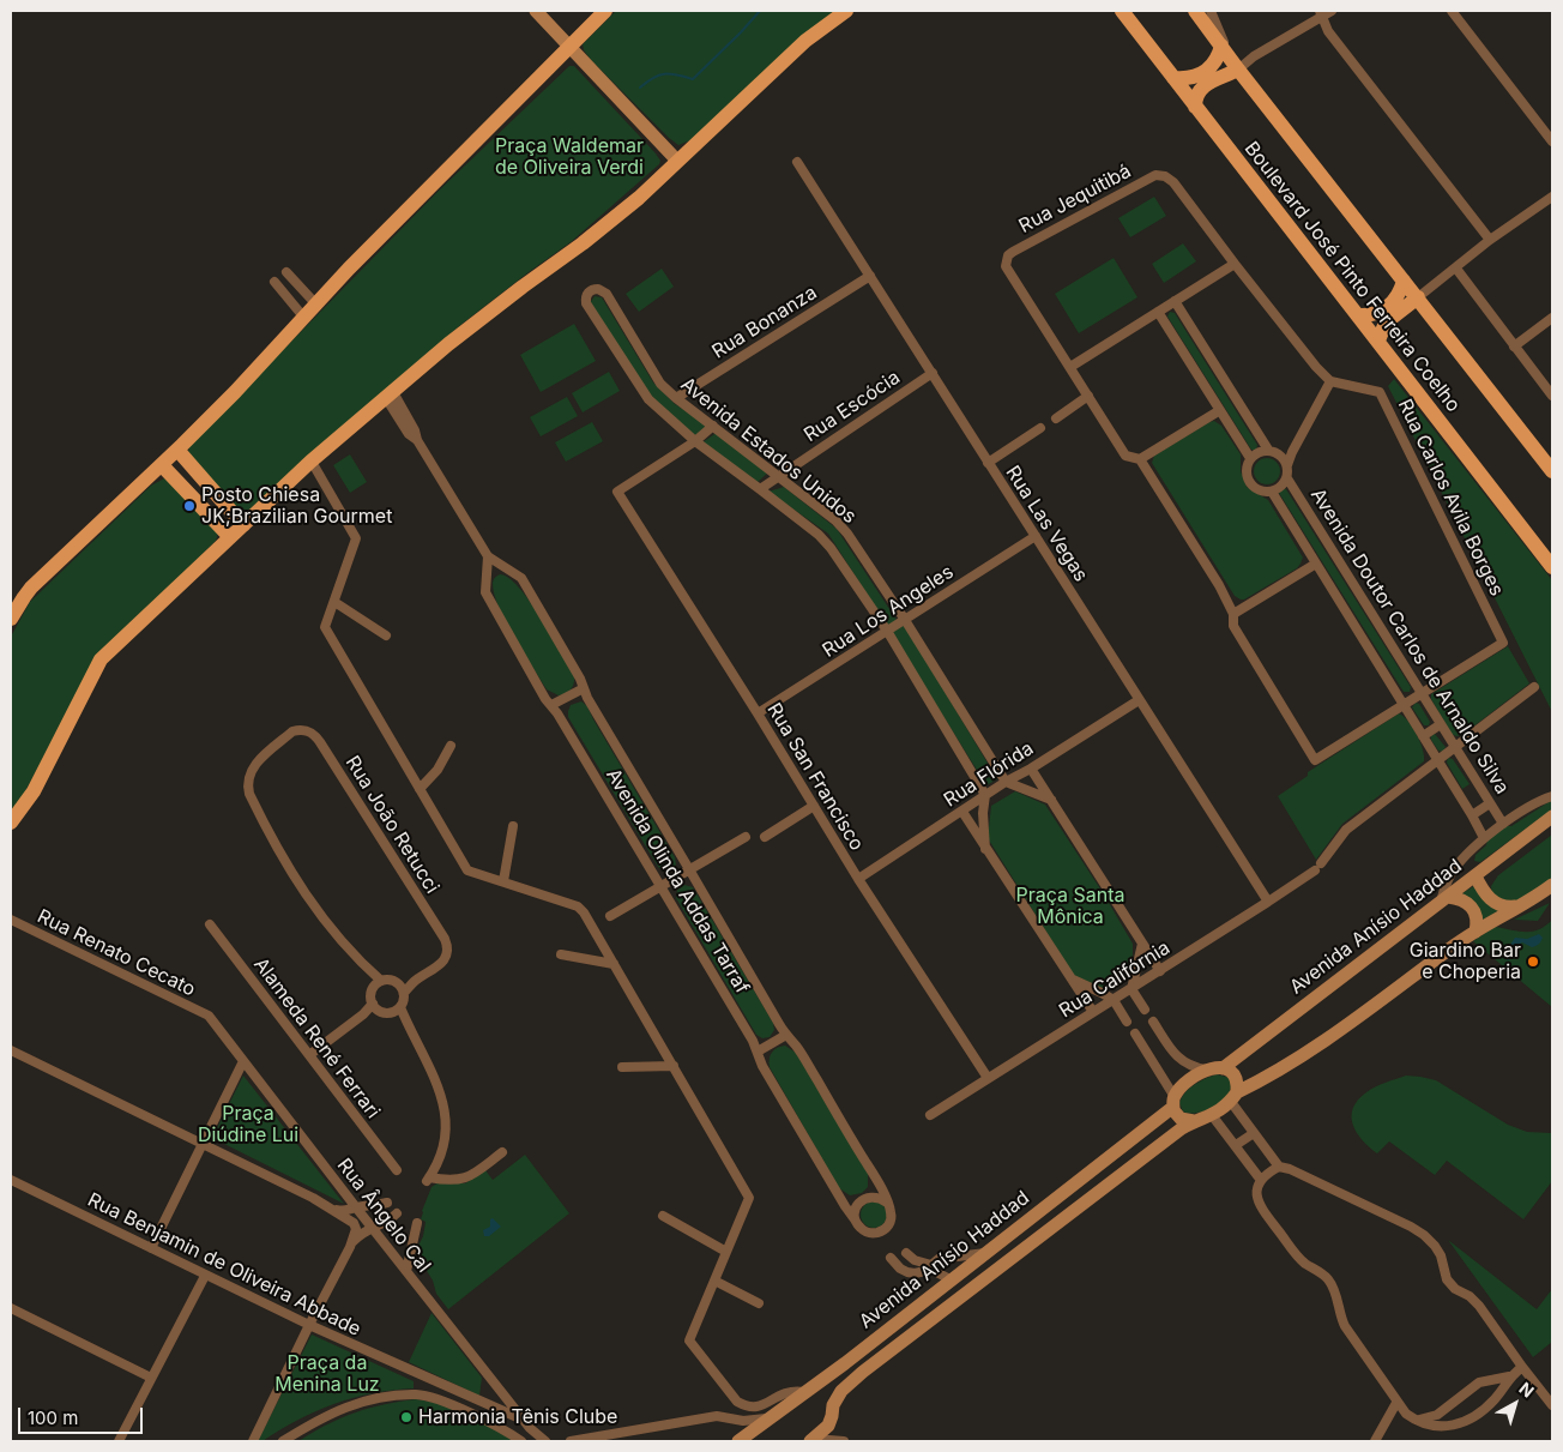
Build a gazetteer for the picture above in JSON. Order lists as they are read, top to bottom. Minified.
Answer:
{"streets":{"main road":["Boulevard José Pinto Ferreira Coelho","Avenida Anísio Haddad"],"street":["Rua Jequitibá","Rua Bonanza","Rua Escócia","Avenida Estados Unidos","Rua Carlos Avila Borges","Rua Las Vegas","Rua Los Angeles","Avenida Doutor Carlos de Arnaldo Silva","Rua Flórida","Rua San Francisco","Rua João Retucci","Avenida Olinda Addas Tarraf","Rua Renato Cecato","Rua Califórnia","Alameda René Ferrari","Rua Ângelo Cal","Rua Benjamin de Oliveira Abbade"]},"crossings":[["Rua Bonanza","Avenida Estados Unidos"],["Rua Bonanza","Rua Las Vegas"],["Rua Escócia","Avenida Estados Unidos"],["Rua Escócia","Rua Las Vegas"],["Avenida Estados Unidos","Rua Los Angeles"],["Avenida Estados Unidos","Rua Flórida"],["Avenida Estados Unidos","Rua San Francisco"],["Rua Carlos Avila Borges","Avenida Doutor Carlos de Arnaldo Silva"],["Rua Las Vegas","Rua Los Angeles"],["Rua Las Vegas","Rua Flórida"],["Rua Las Vegas","Rua Califórnia"],["Rua Los Angeles","Rua San Francisco"],["Avenida Doutor Carlos de Arnaldo Silva","Rua Califórnia"],["Rua Flórida","Rua San Francisco"],["Rua San Francisco","Rua Califórnia"],["Rua Renato Cecato","Rua Ângelo Cal"],["Rua Ângelo Cal","Rua Benjamin de Oliveira Abbade"]],"parks":["Praça Waldemar de Oliveira Verdi","Praça Santa Mônica","Praça Diúdine Lui","Praça da Menina Luz"],"places":["Posto Chiesa JK;Brazilian Gourmet","Giardino Bar e Choperia","Harmonia Tênis Clube"],"scale_bar":"100 m","north":"top right"}
